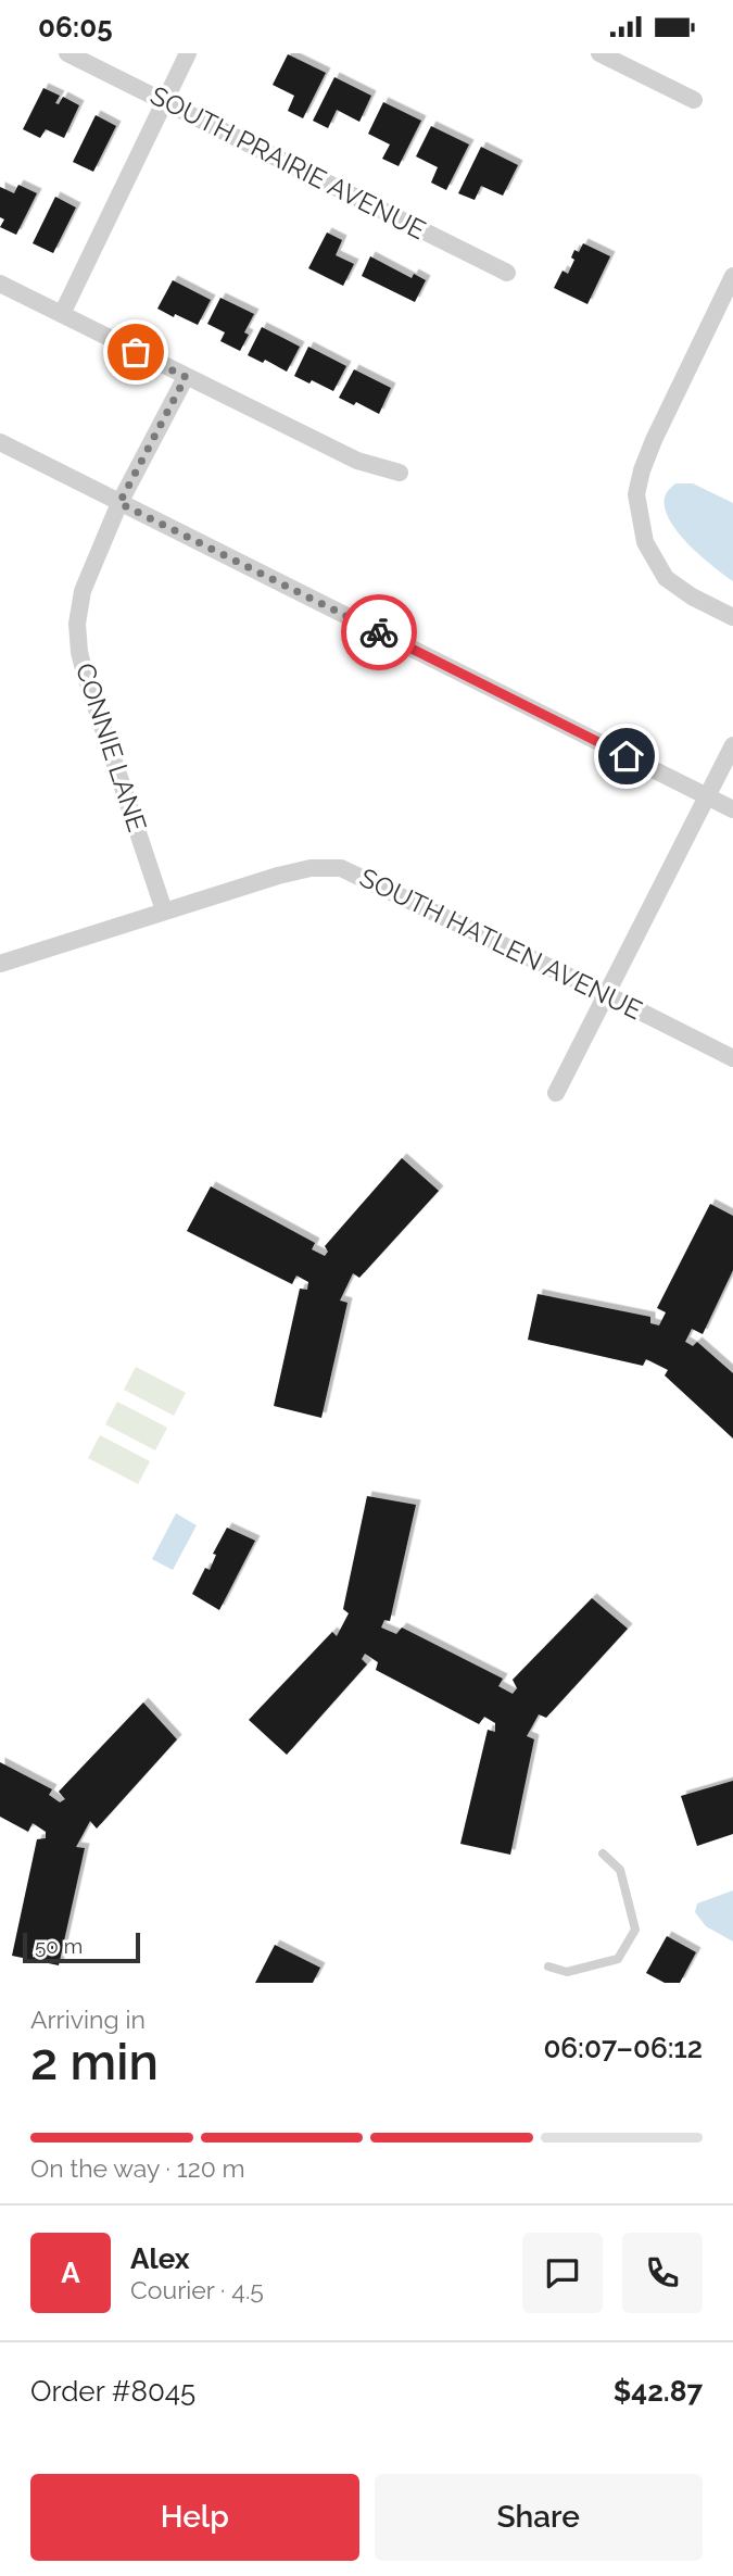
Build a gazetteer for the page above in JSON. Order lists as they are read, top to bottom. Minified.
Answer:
{"streets":{"street":["SOUTH PRAIRIE AVENUE","CONNIE LANE","SOUTH HATLEN AVENUE"]},"crossings":[["CONNIE LANE","SOUTH HATLEN AVENUE"]],"scale_bar":"50 m","page":{"status":"06:05","scale":"50 m","heading":["2 min","Arriving in","06:07–06:12"],"panel":["Alex","Courier · 4.5","Order #8045","$42.87"],"bar":"On the way · 120 m","round":"A","buttons":["Help","Share"]}}
